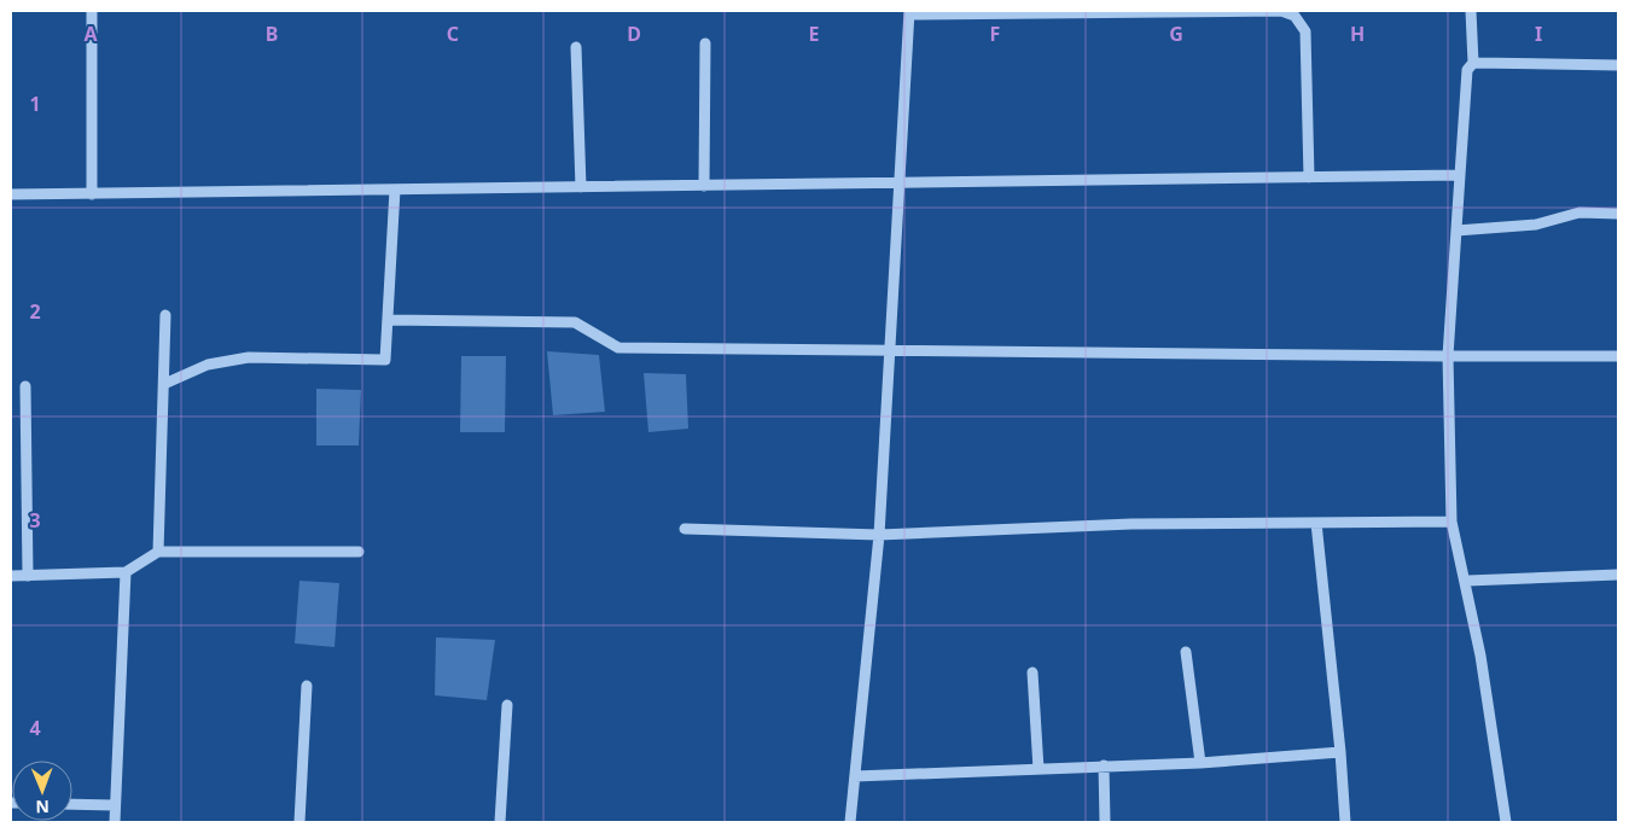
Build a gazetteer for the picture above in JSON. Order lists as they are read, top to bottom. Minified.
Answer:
{"north":"bottom","grid":{"columns":["A","B","C","D","E","F","G","H","I"],"rows":["1","2","3","4"]}}
